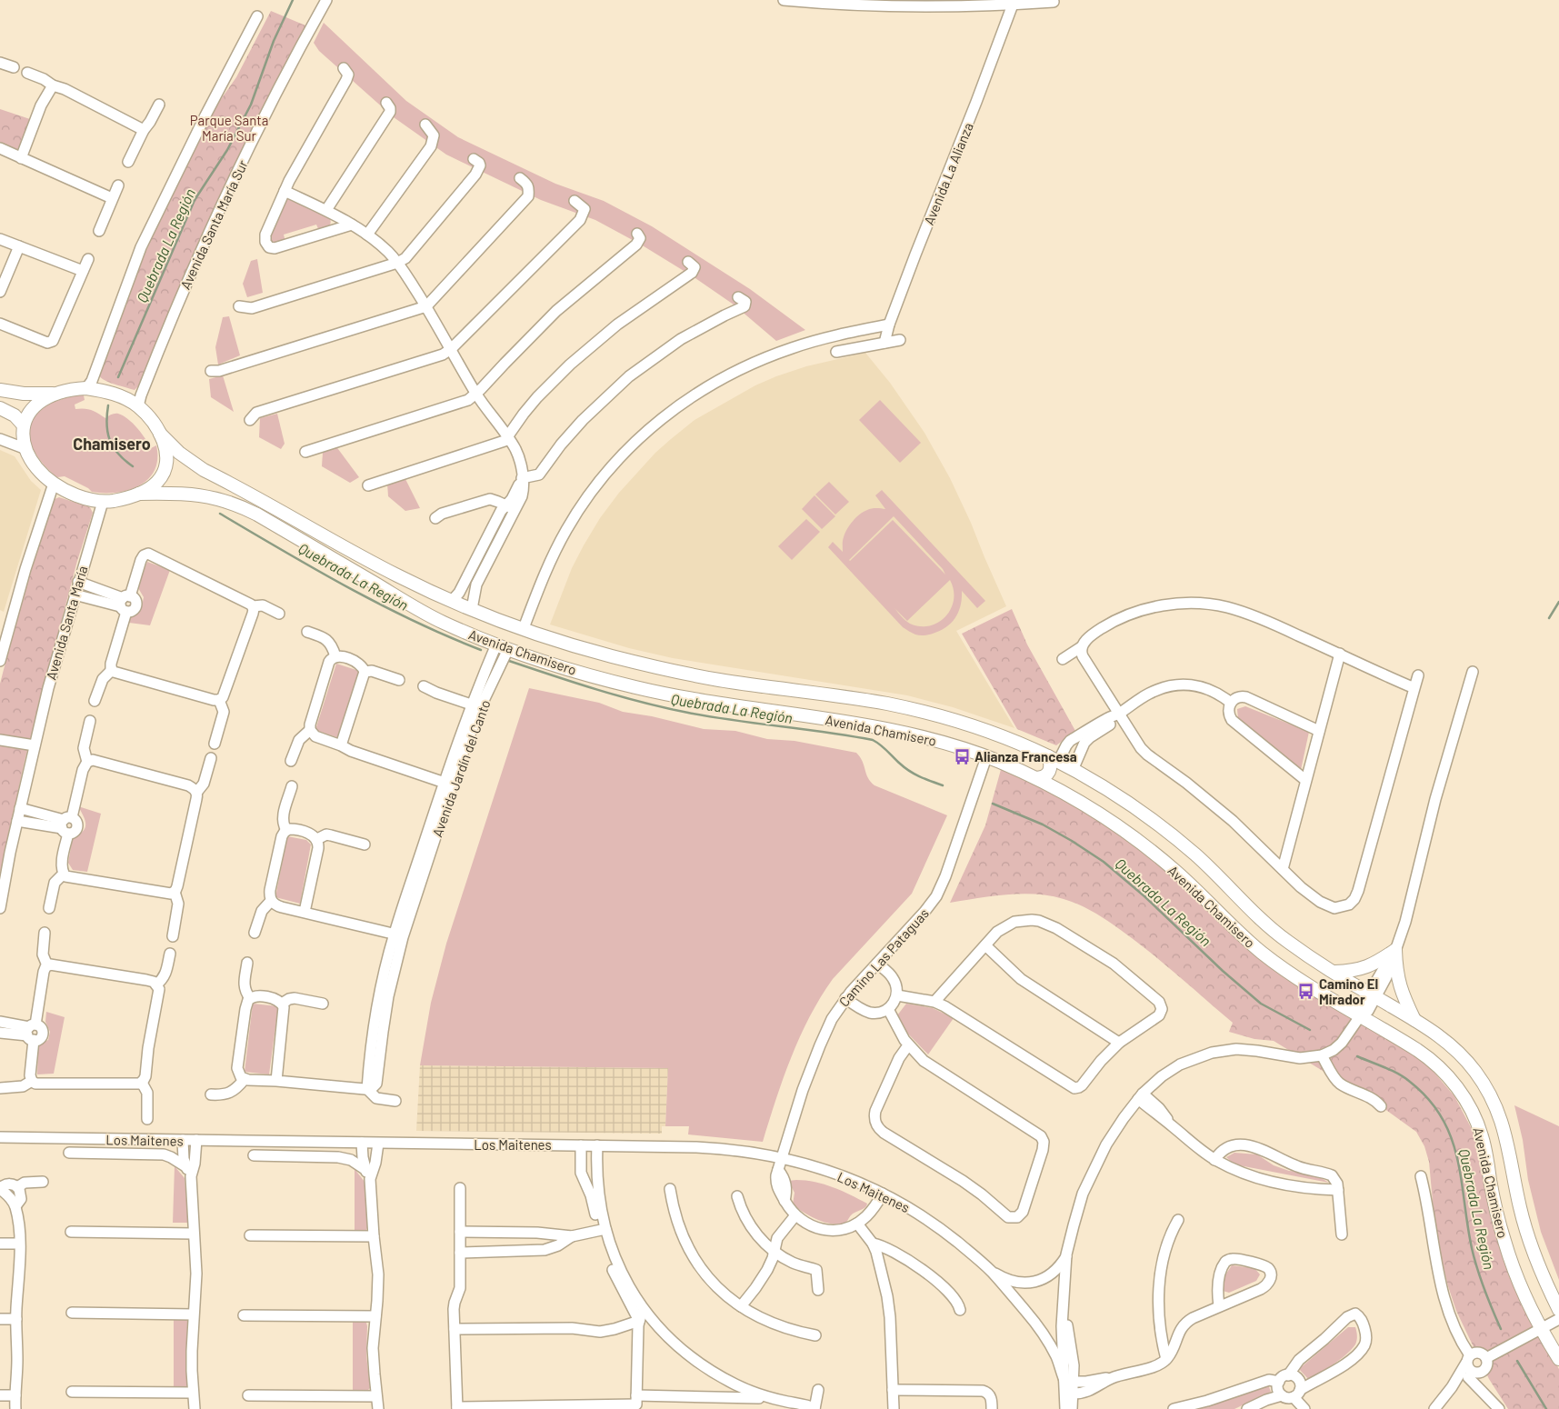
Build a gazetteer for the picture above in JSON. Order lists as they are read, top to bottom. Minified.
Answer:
{"streets":{"street":["Avenida La Alianza","Avenida Santa María Sur","Avenida Santa María","Avenida Chamisero","Avenida Jardín del Canto","Camino Las Pataguas","Los Maitenes"]},"crossings":[["Avenida Santa María Sur","Avenida Santa María"],["Avenida Santa María Sur","Avenida Chamisero"],["Avenida Santa María","Avenida Chamisero"],["Avenida Chamisero","Avenida Jardín del Canto"],["Avenida Chamisero","Camino Las Pataguas"],["Camino Las Pataguas","Los Maitenes"]],"districts":["Chamisero"],"water":["Quebrada La Región"],"parks":["Parque Santa María Sur"],"places":{"bus stop":["Alianza Francesa","Camino El Mirador"]}}
